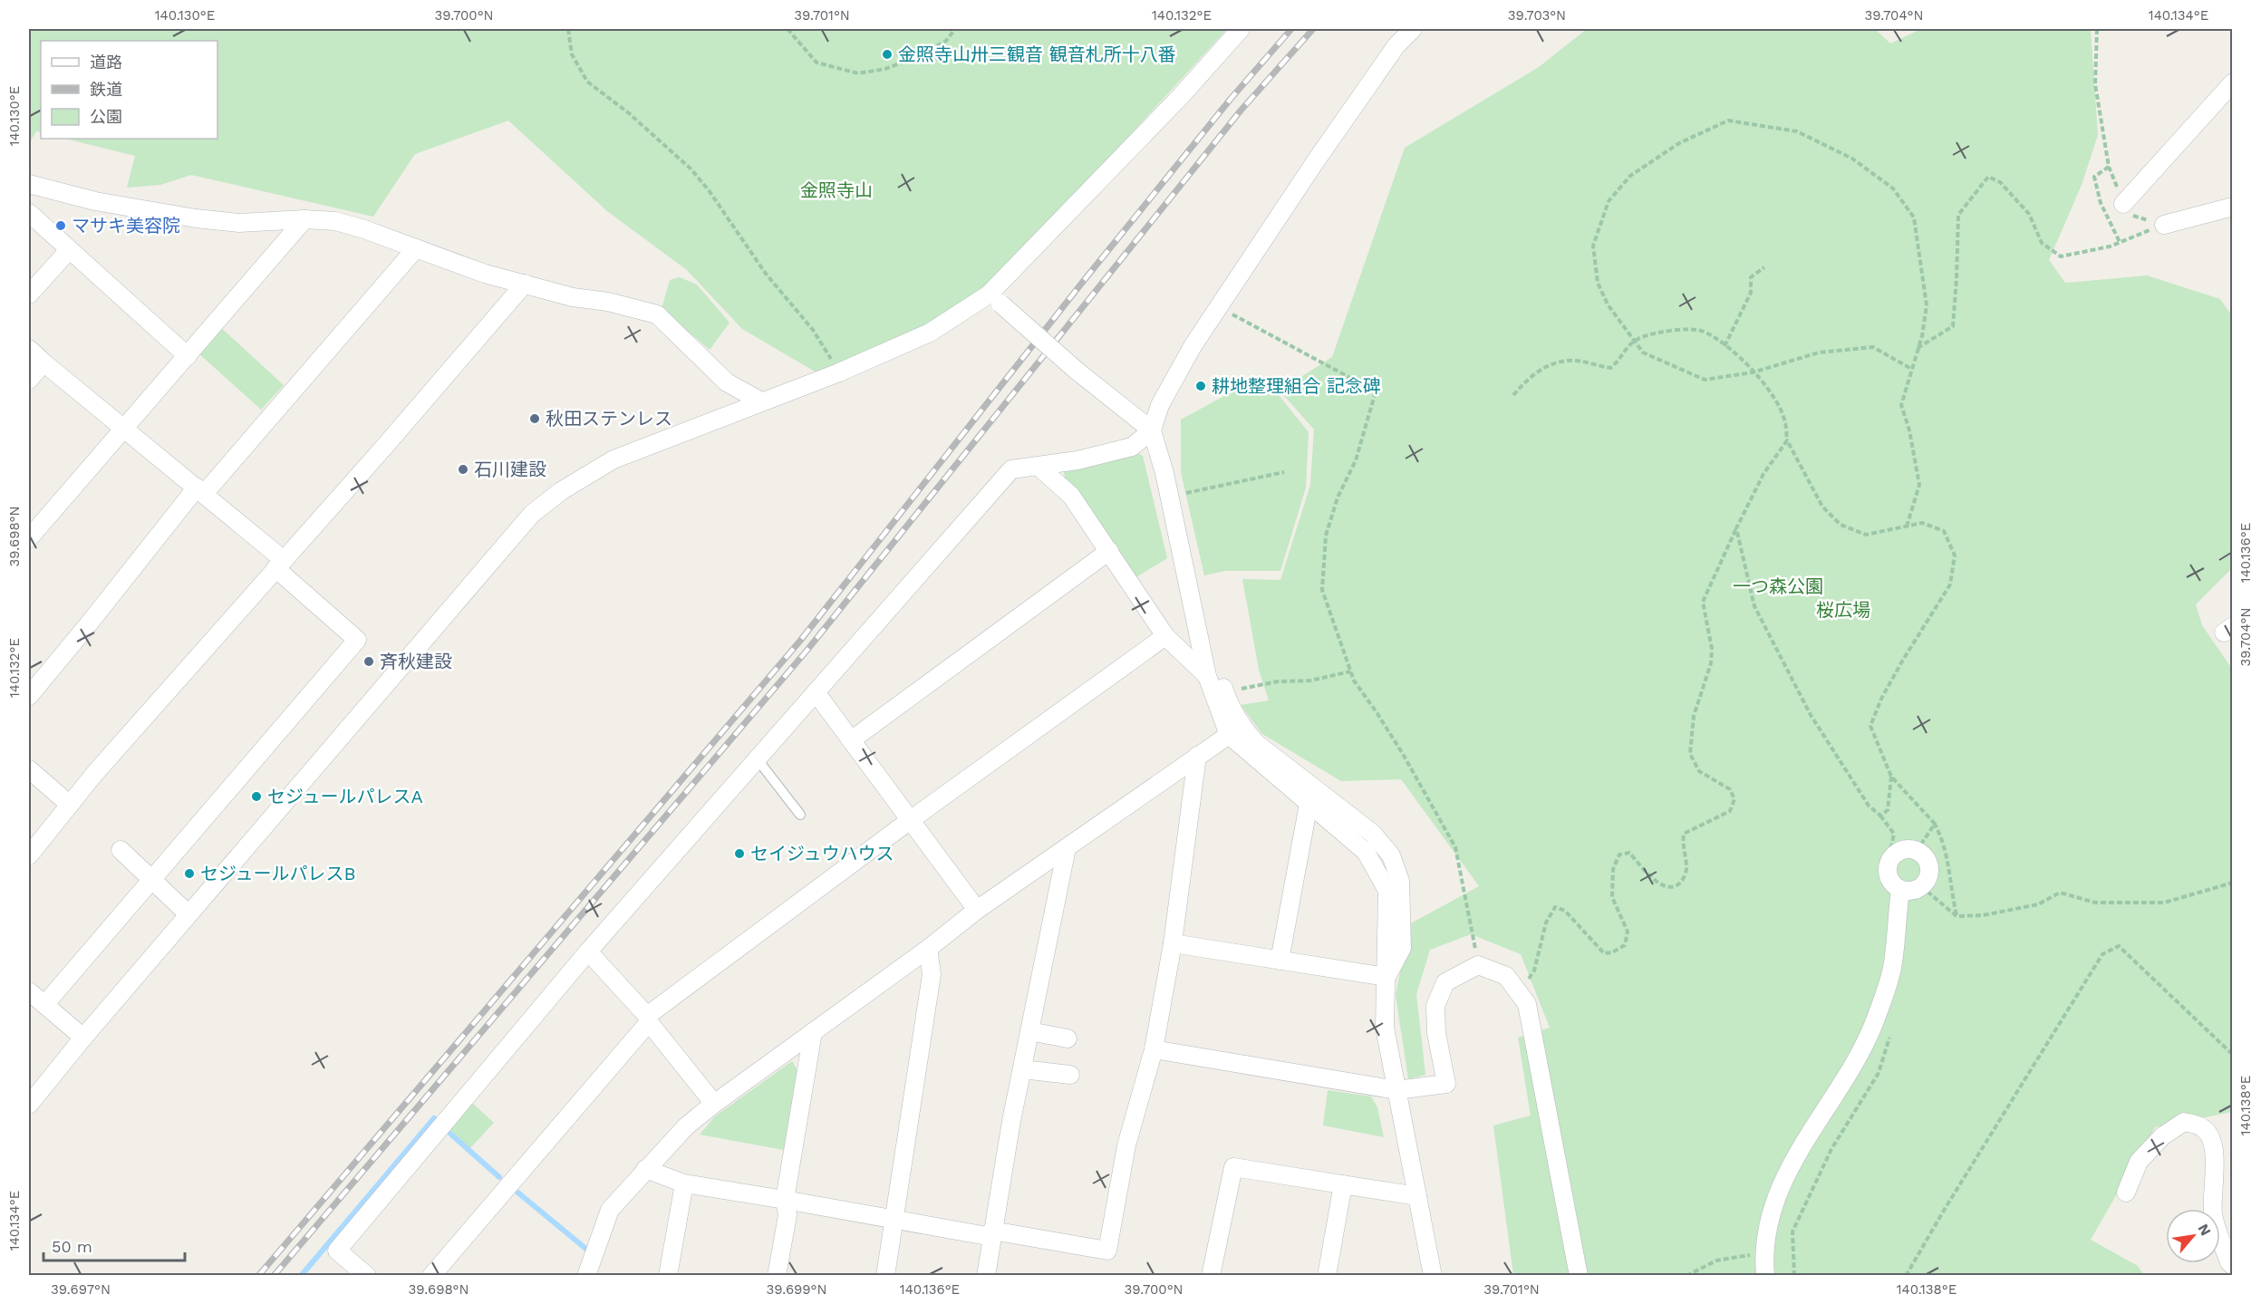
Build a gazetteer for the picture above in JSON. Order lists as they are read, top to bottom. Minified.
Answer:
{"parks":["金照寺山","一つ森公園","桜広場"],"places":["金照寺山卅三観音 観音札所十八番","マサキ美容院","耕地整理組合 記念碑","秋田ステンレス","石川建設","斉秋建設","セジュールパレスA","セイジュウハウス","セジュールパレスB"],"legend":["道路","鉄道","公園"],"scale_bar":"50 m","north":"top right","coordinates":["140.130°E","39.700°N","39.701°N","140.132°E","39.703°N","39.704°N","140.134°E","39.698°N","140.136°E","140.138°E","39.697°N","39.699°N"]}
